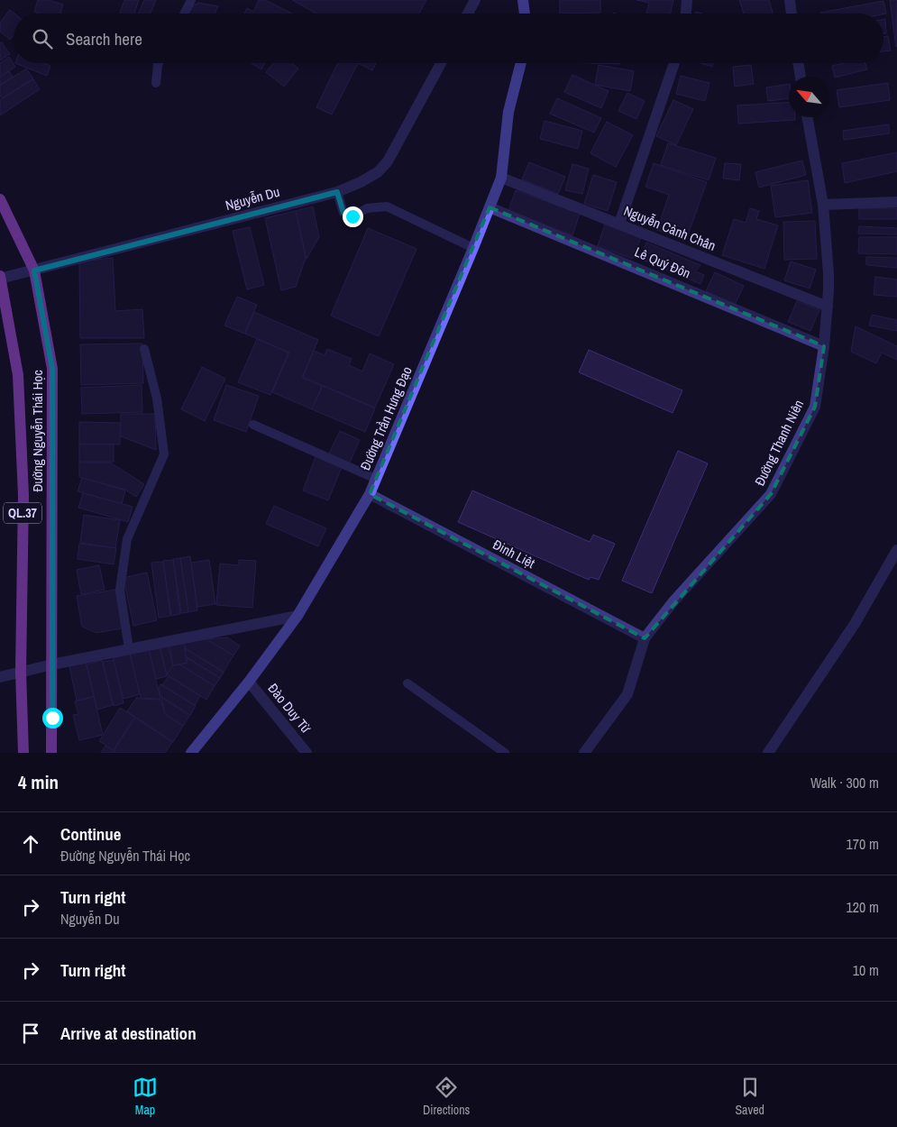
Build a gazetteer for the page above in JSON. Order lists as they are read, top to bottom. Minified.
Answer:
{"streets":{"main road":["Đường Nguyễn Thái Học","QL.37"],"street":["Nguyễn Du","Nguyễn Cảnh Chân","Lê Quý Đôn","Đường Trần Hưng Đạo","Đường Thanh Niên","Đinh Liệt","Đào Duy Từ"]},"crossings":[["Nguyễn Du","Đường Nguyễn Thái Học"],["Nguyễn Cảnh Chân","Đường Trần Hưng Đạo"],["Nguyễn Cảnh Chân","Đường Thanh Niên"],["Lê Quý Đôn","Đường Trần Hưng Đạo"],["Lê Quý Đôn","Đường Thanh Niên"],["Đường Trần Hưng Đạo","Đinh Liệt"],["Đường Trần Hưng Đạo","Đào Duy Từ"],["Đường Thanh Niên","Đinh Liệt"]],"north":"top left","page":{"search":"Search here","heading":["4 min","Walk · 300 m"],"list":[["Continue","Đường Nguyễn Thái Học","170 m"],["Turn right","Nguyễn Du","120 m"],["Turn right","10 m"],"Arrive at destination"],"nav":["Map","Directions","Saved"]}}
